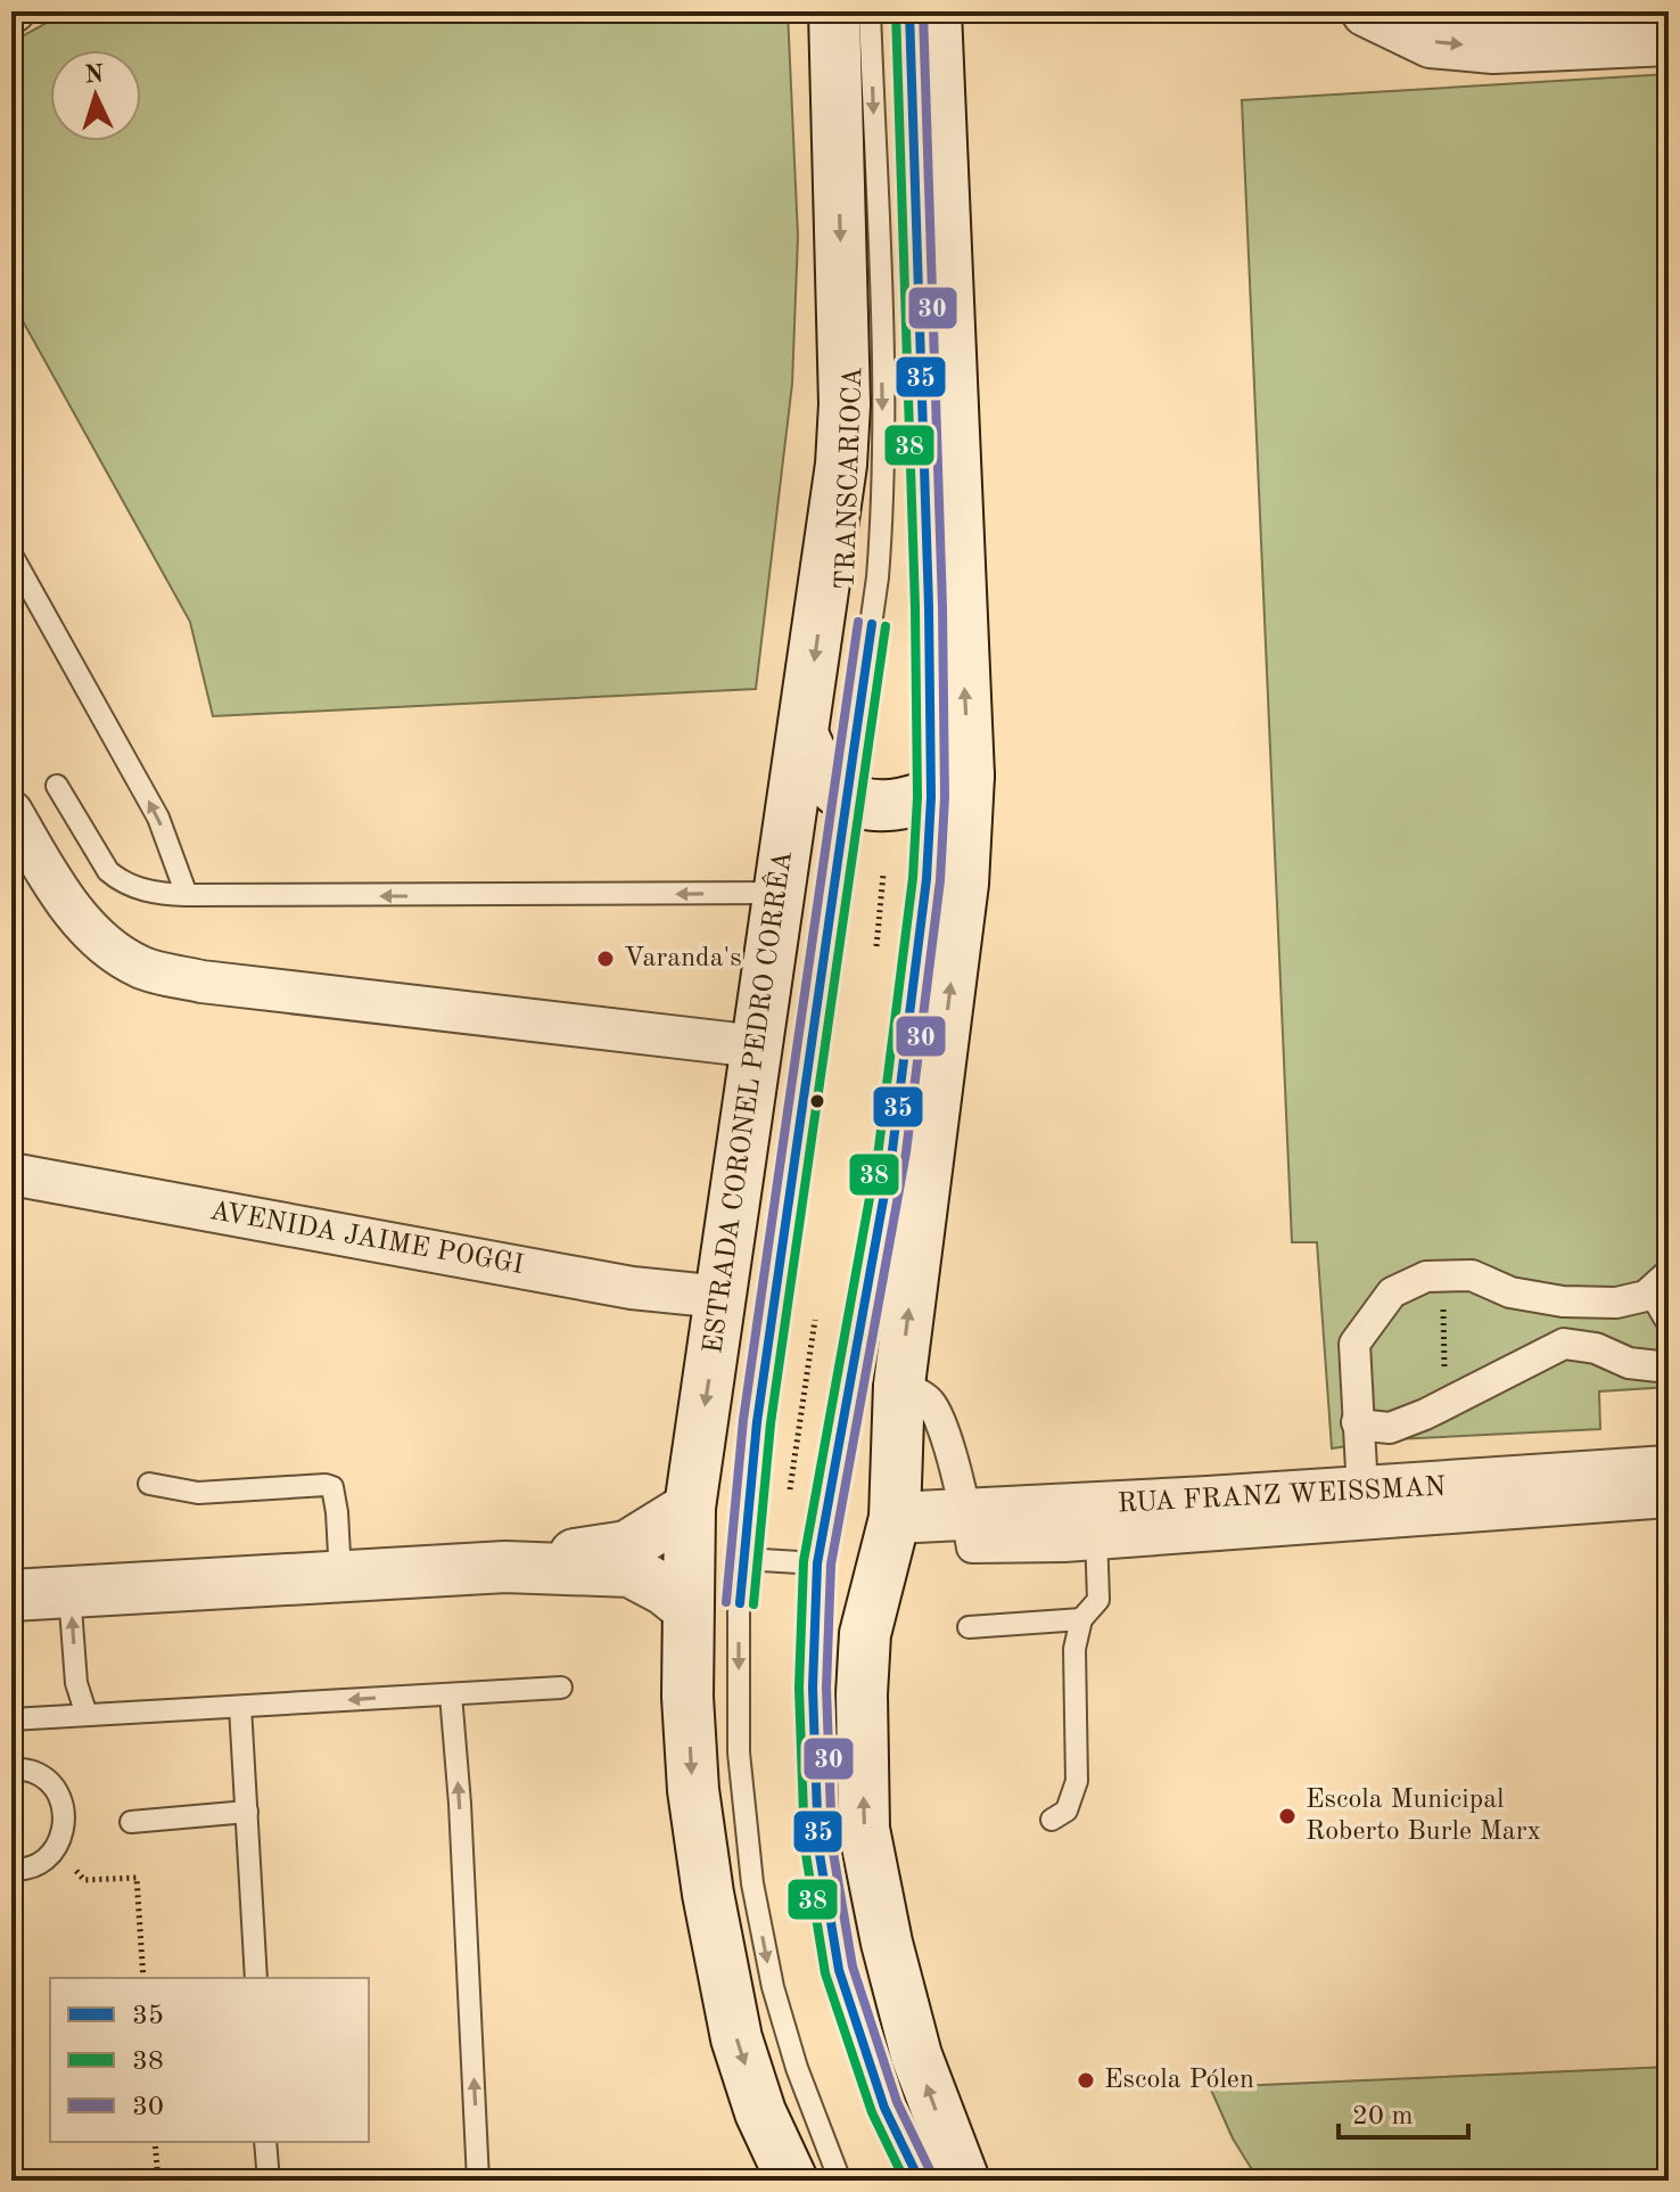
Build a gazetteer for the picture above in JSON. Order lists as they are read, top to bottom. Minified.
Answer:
{"streets":{"main road":["ESTRADA CORONEL PEDRO CORRÊA","RUA FRANZ WEISSMAN"],"street":["AVENIDA JAIME POGGI"],"lane":["TRANSCARIOCA"]},"crossings":[["ESTRADA CORONEL PEDRO CORRÊA","AVENIDA JAIME POGGI"]],"places":["Varanda's","Escola Municipal Roberto Burle Marx","Escola Pólen"],"lines":["transit line 35","transit line 38","transit line 30"],"legend":["35","38","30"],"scale_bar":"20 m","north":"top"}
